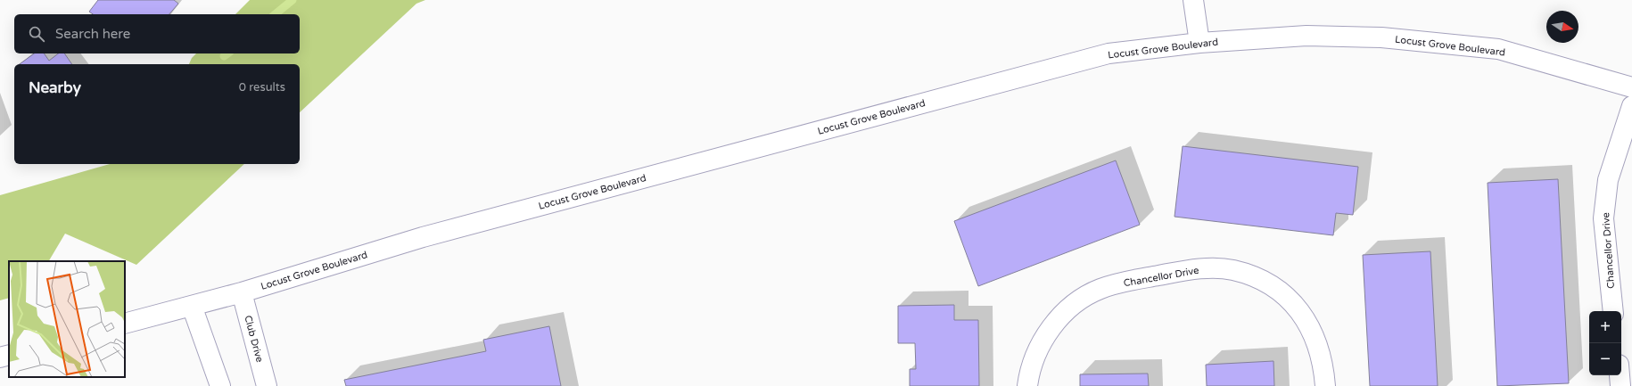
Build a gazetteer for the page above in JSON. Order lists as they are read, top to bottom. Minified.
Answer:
{"streets":{"street":["Locust Grove Boulevard","Chancellor Drive","Club Drive"]},"crossings":[["Locust Grove Boulevard","Club Drive"]],"north":"right","page":{"search":"Search here","heading":["Nearby","0 results"],"map_buttons":["+","−"]}}
